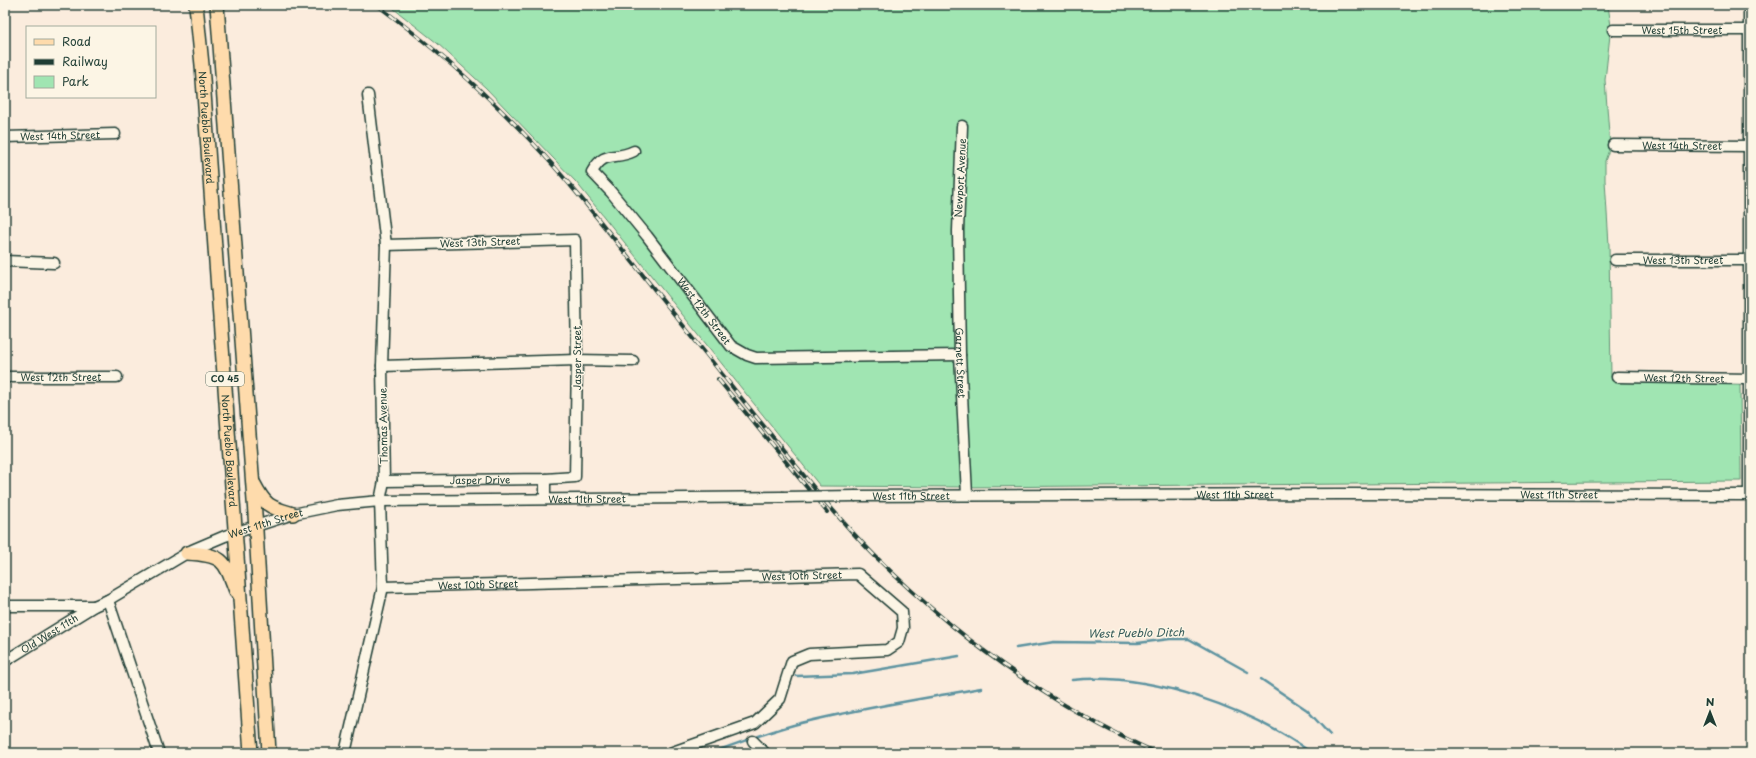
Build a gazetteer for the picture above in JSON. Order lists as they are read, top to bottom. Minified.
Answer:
{"streets":{"main road":["North Pueblo Boulevard","CO 45"],"street":["West 15th Street","West 14th Street","Newport Avenue","West 13th Street","West 12th Street","Jasper Street","Garnett Street","Thomas Avenue","Jasper Drive","West 11th Street","West 10th Street","Old West 11th"]},"crossings":[["North Pueblo Boulevard","West 11th Street"],["Newport Avenue","Garnett Street"],["West 13th Street","Jasper Street"],["West 13th Street","Thomas Avenue"],["West 12th Street","Garnett Street"],["Jasper Street","Jasper Drive"],["Garnett Street","West 11th Street"],["Thomas Avenue","Jasper Drive"],["Thomas Avenue","West 11th Street"],["Thomas Avenue","West 10th Street"],["West 11th Street","Old West 11th"]],"water":["West Pueblo Ditch"],"legend":["Road","Railway","Park"],"north":"top"}
